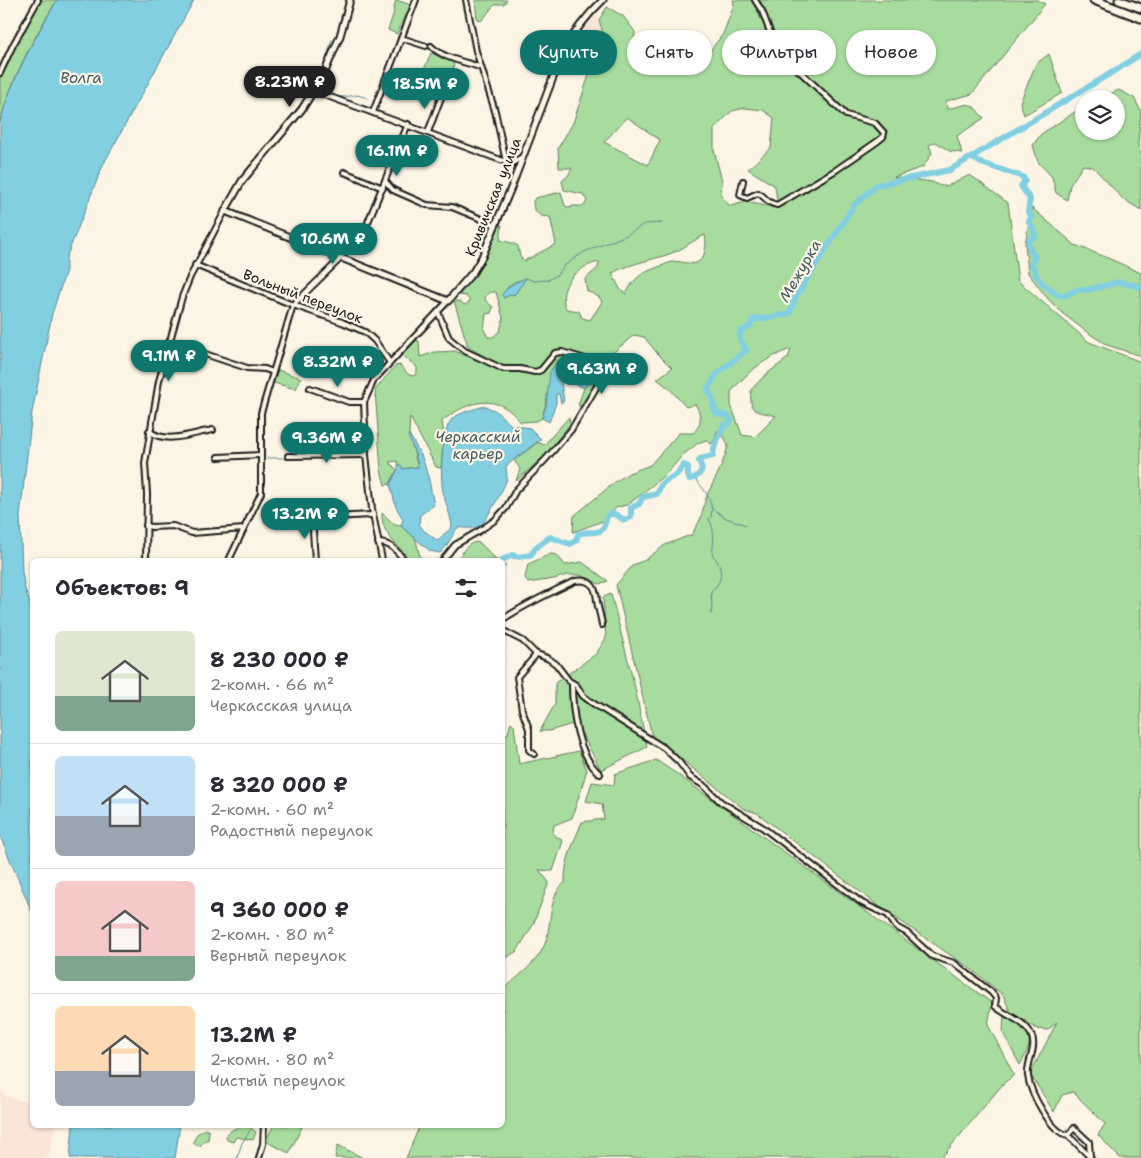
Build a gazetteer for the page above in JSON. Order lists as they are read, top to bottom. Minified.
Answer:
{"streets":{"street":["Кривичская улица","Вольный переулок"]},"crossings":[["Кривичская улица","Вольный переулок"]],"water":["Волга","Межурка","Черкасский карьер"],"page":{"chip":["Купить","Снять","Фильтры","Новое"],"price":["8.23M ₽","18.5M ₽","16.1M ₽","10.6M ₽","9.1M ₽","8.32M ₽","9.63M ₽","9.36M ₽","13.2M ₽"],"heading":"Объектов: 9","list":[{"name":"8 230 000 ₽","note":"2-комн. · 66 m² · Черкасская улица"},{"name":"8 320 000 ₽","note":"2-комн. · 60 m² · Радостный переулок"},{"name":"9 360 000 ₽","note":"2-комн. · 80 m² · Верный переулок"},{"name":"13.2M ₽","note":"2-комн. · 80 m² · Чистый переулок"}]}}
